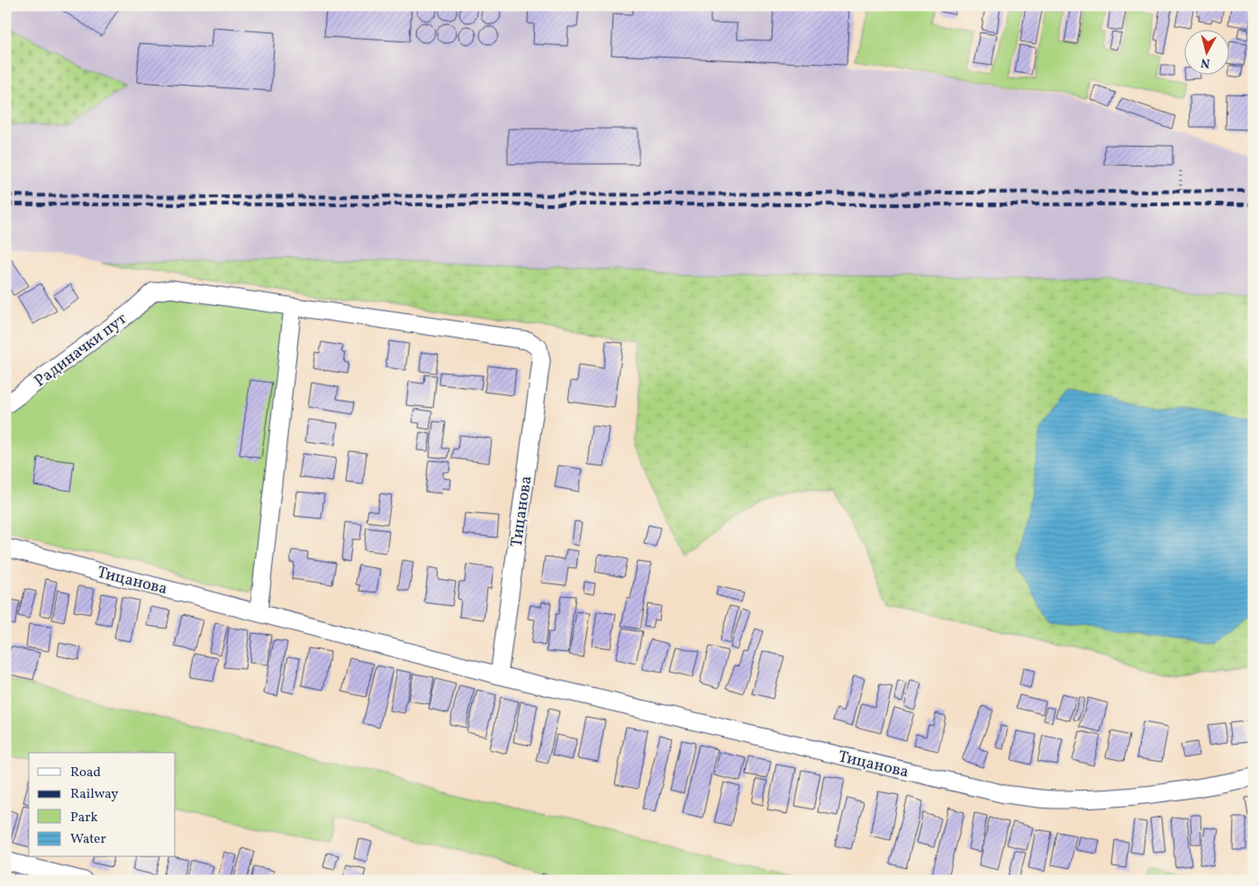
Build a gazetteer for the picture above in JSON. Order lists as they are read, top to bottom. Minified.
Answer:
{"streets":{"street":["Радиначки пут","Тицанова"]},"crossings":[["Радиначки пут","Тицанова"]],"legend":["Road","Railway","Park","Water"],"north":"bottom"}
